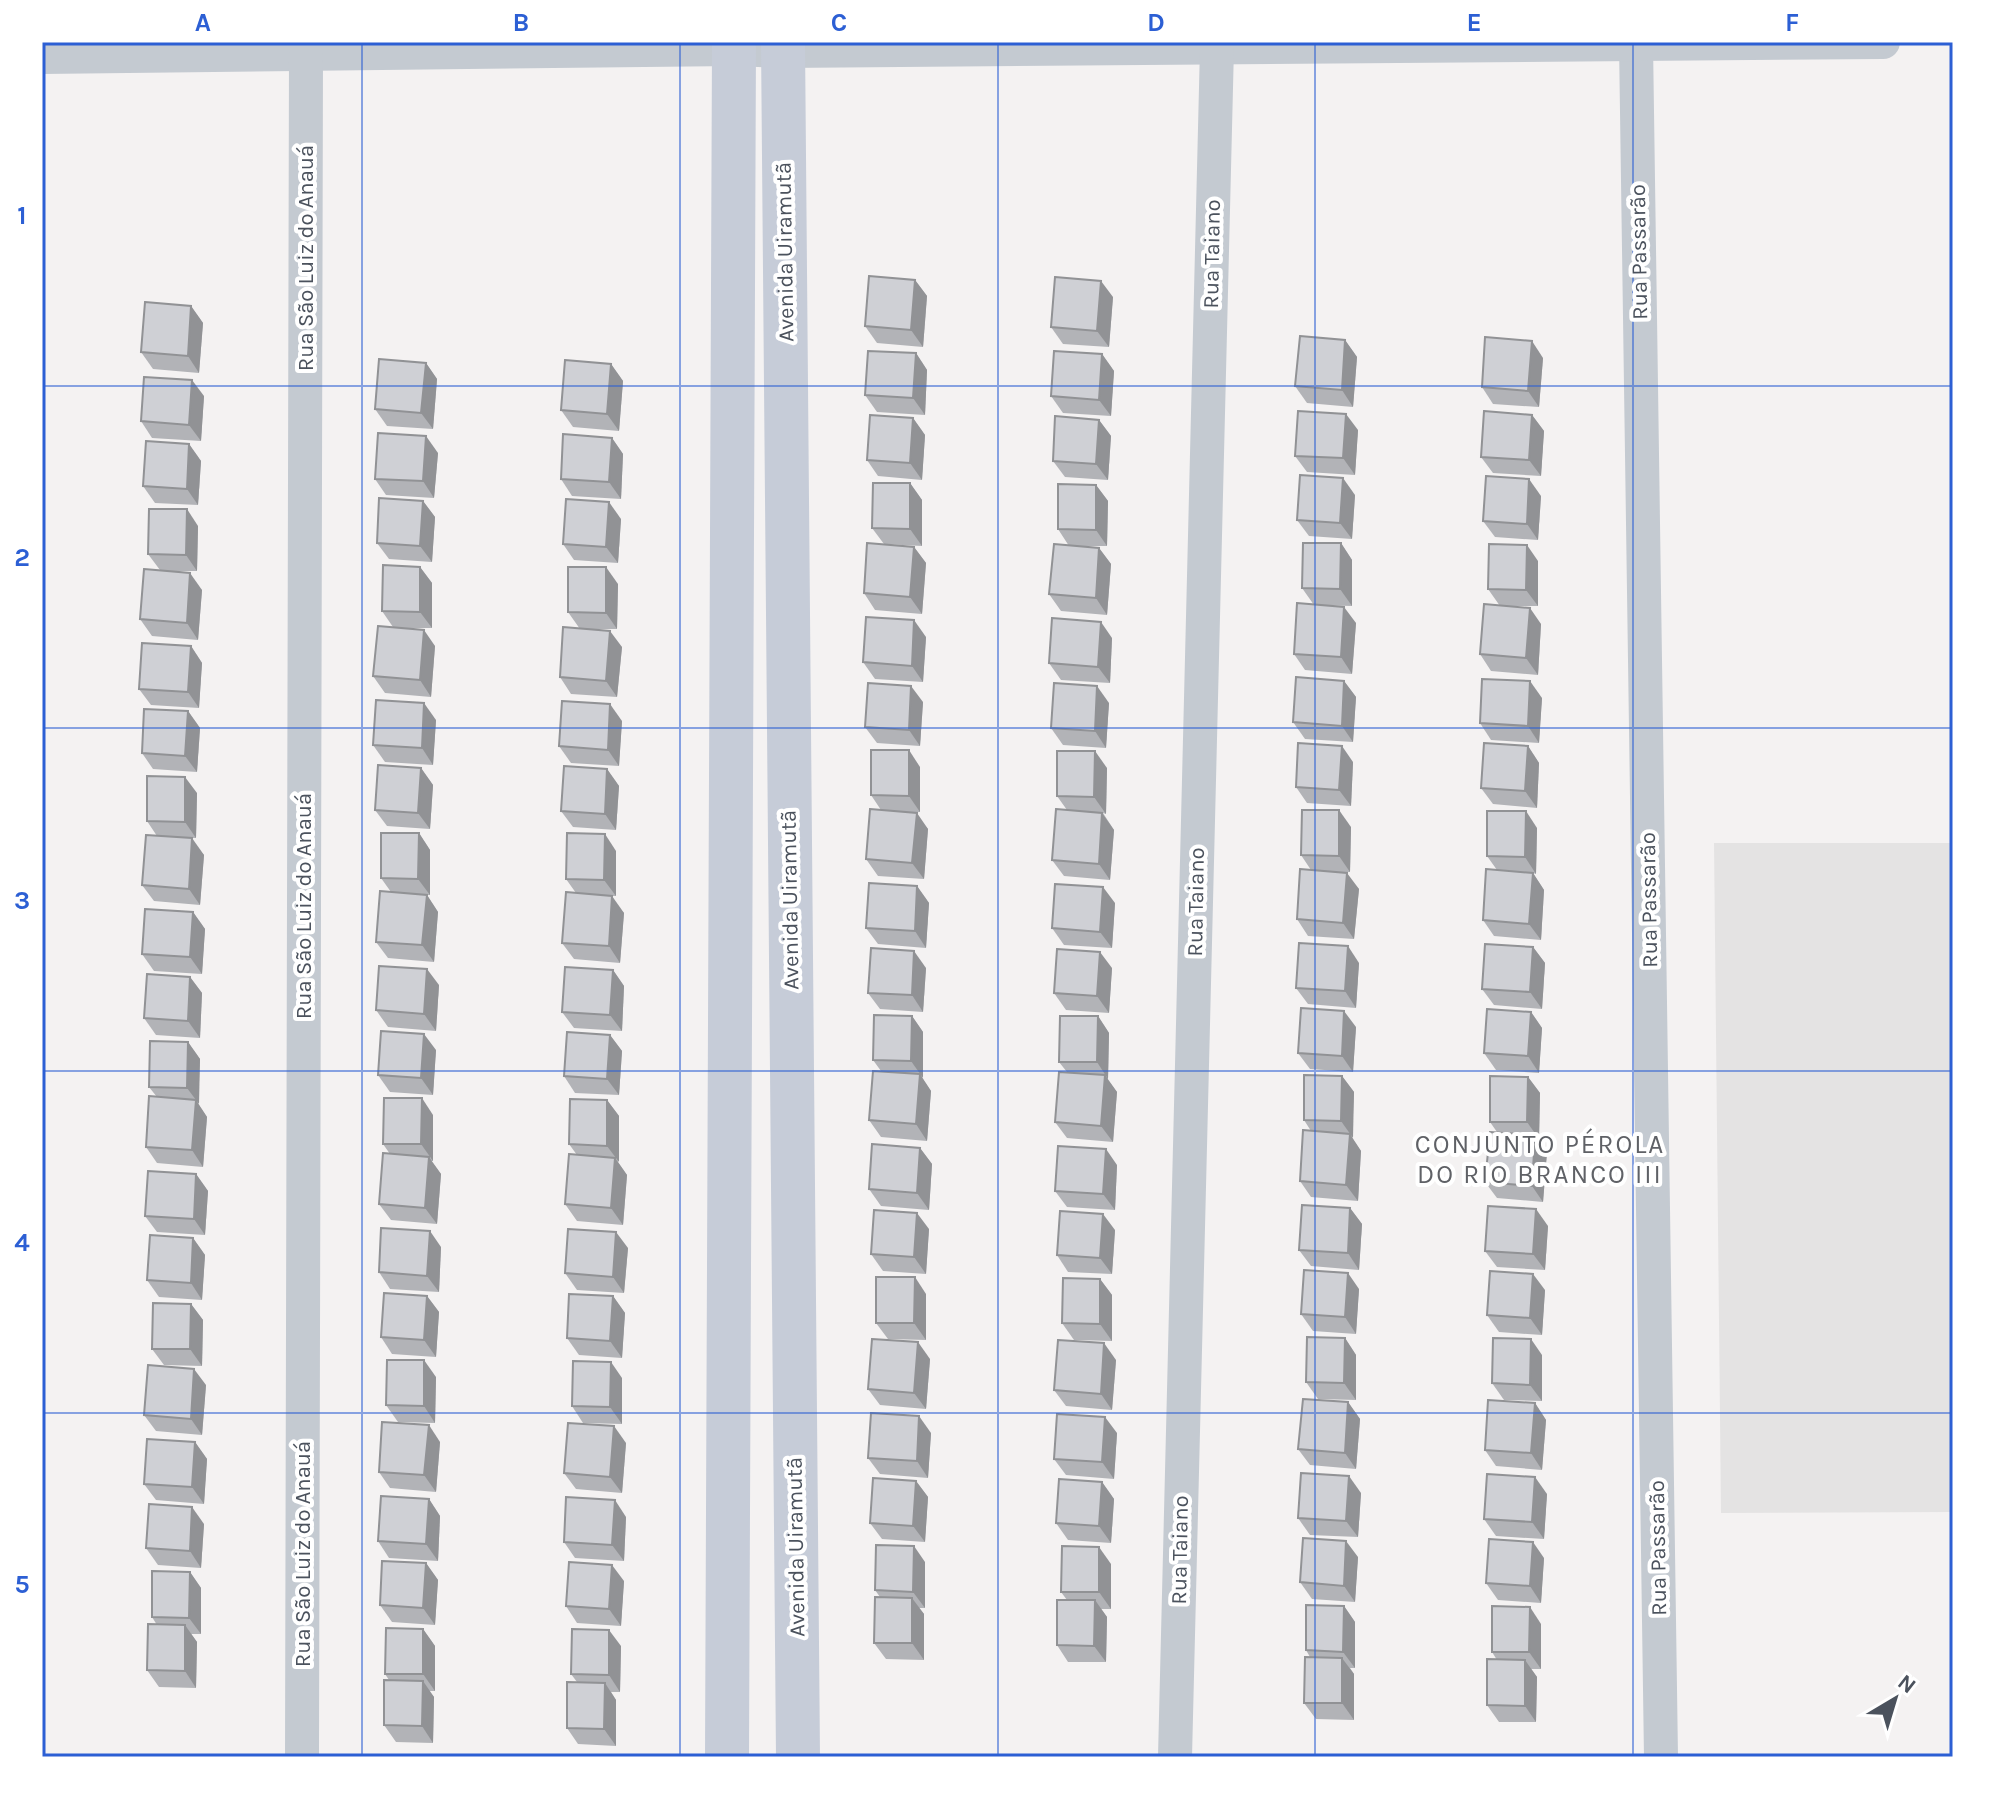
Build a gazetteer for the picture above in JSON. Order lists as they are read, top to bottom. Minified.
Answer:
{"streets":{"street":["Avenida Uiramutã","Rua Passarão","Rua Taiano","Rua São Luiz do Anauá"]},"districts":["CONJUNTO PÉROLA DO RIO BRANCO III"],"north":"top right","grid":{"columns":["A","B","C","D","E","F"],"rows":["1","2","3","4","5"]}}
